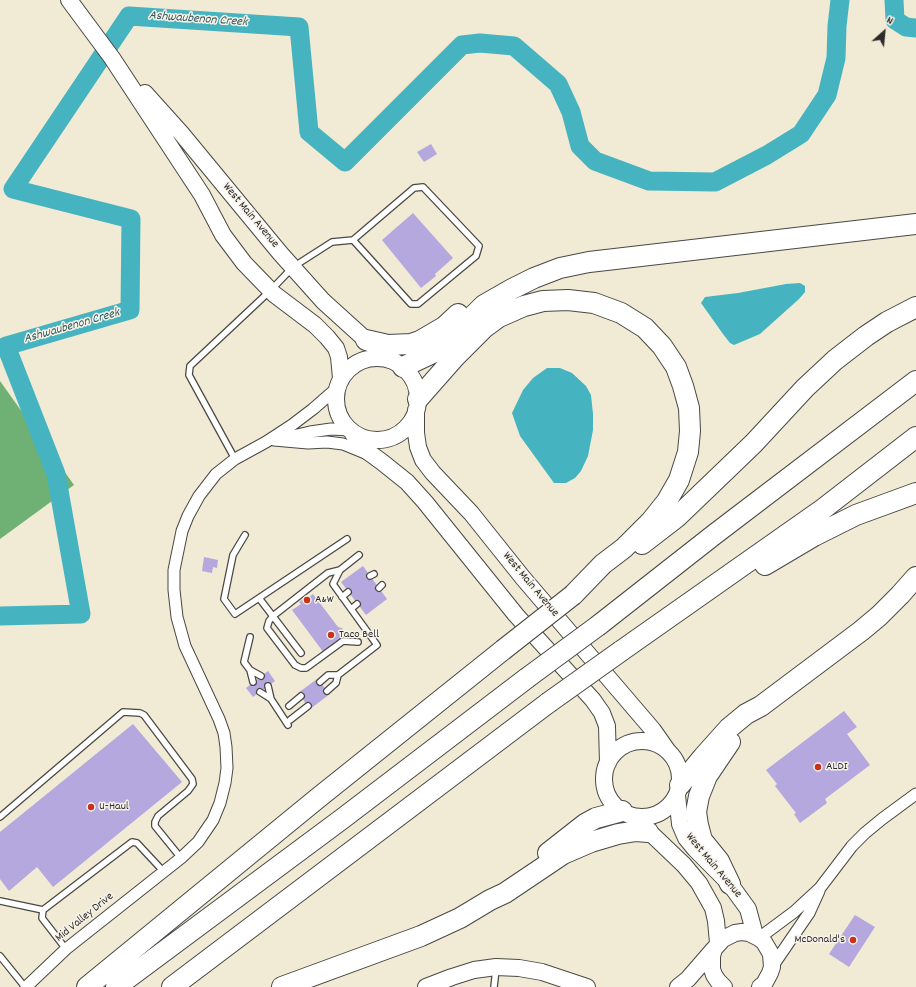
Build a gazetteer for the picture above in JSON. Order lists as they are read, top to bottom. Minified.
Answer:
{"streets":{"main road":["West Main Avenue"],"street":["Mid Valley Drive"]},"water":["Ashwaubenon Creek"],"places":["A&W","Taco Bell","ALDI","U-Haul","McDonald's"],"north":"top right"}
